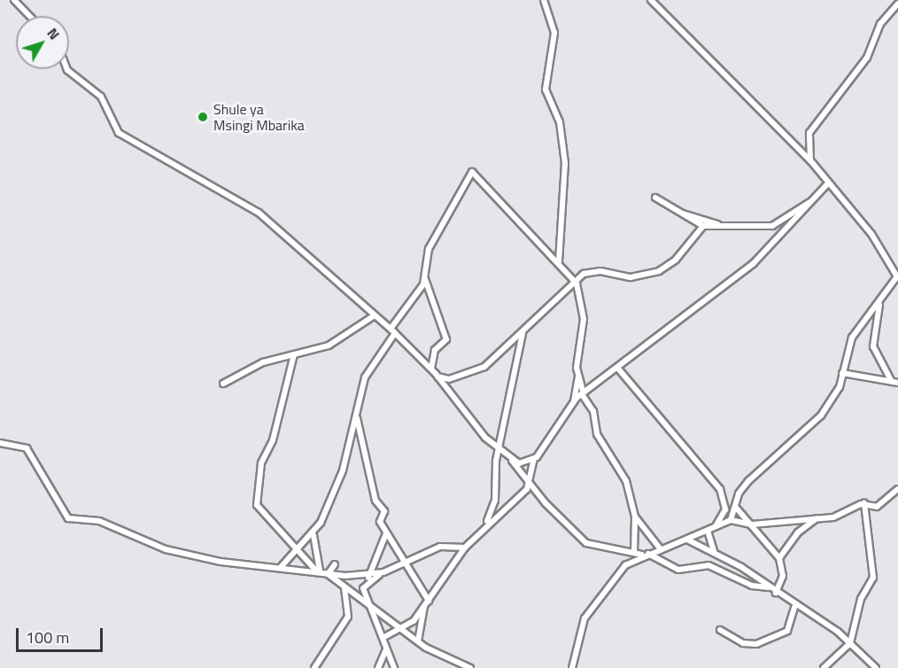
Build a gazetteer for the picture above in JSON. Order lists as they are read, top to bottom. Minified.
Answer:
{"places":["Shule ya Msingi Mbarika"],"scale_bar":"100 m","north":"top right"}
